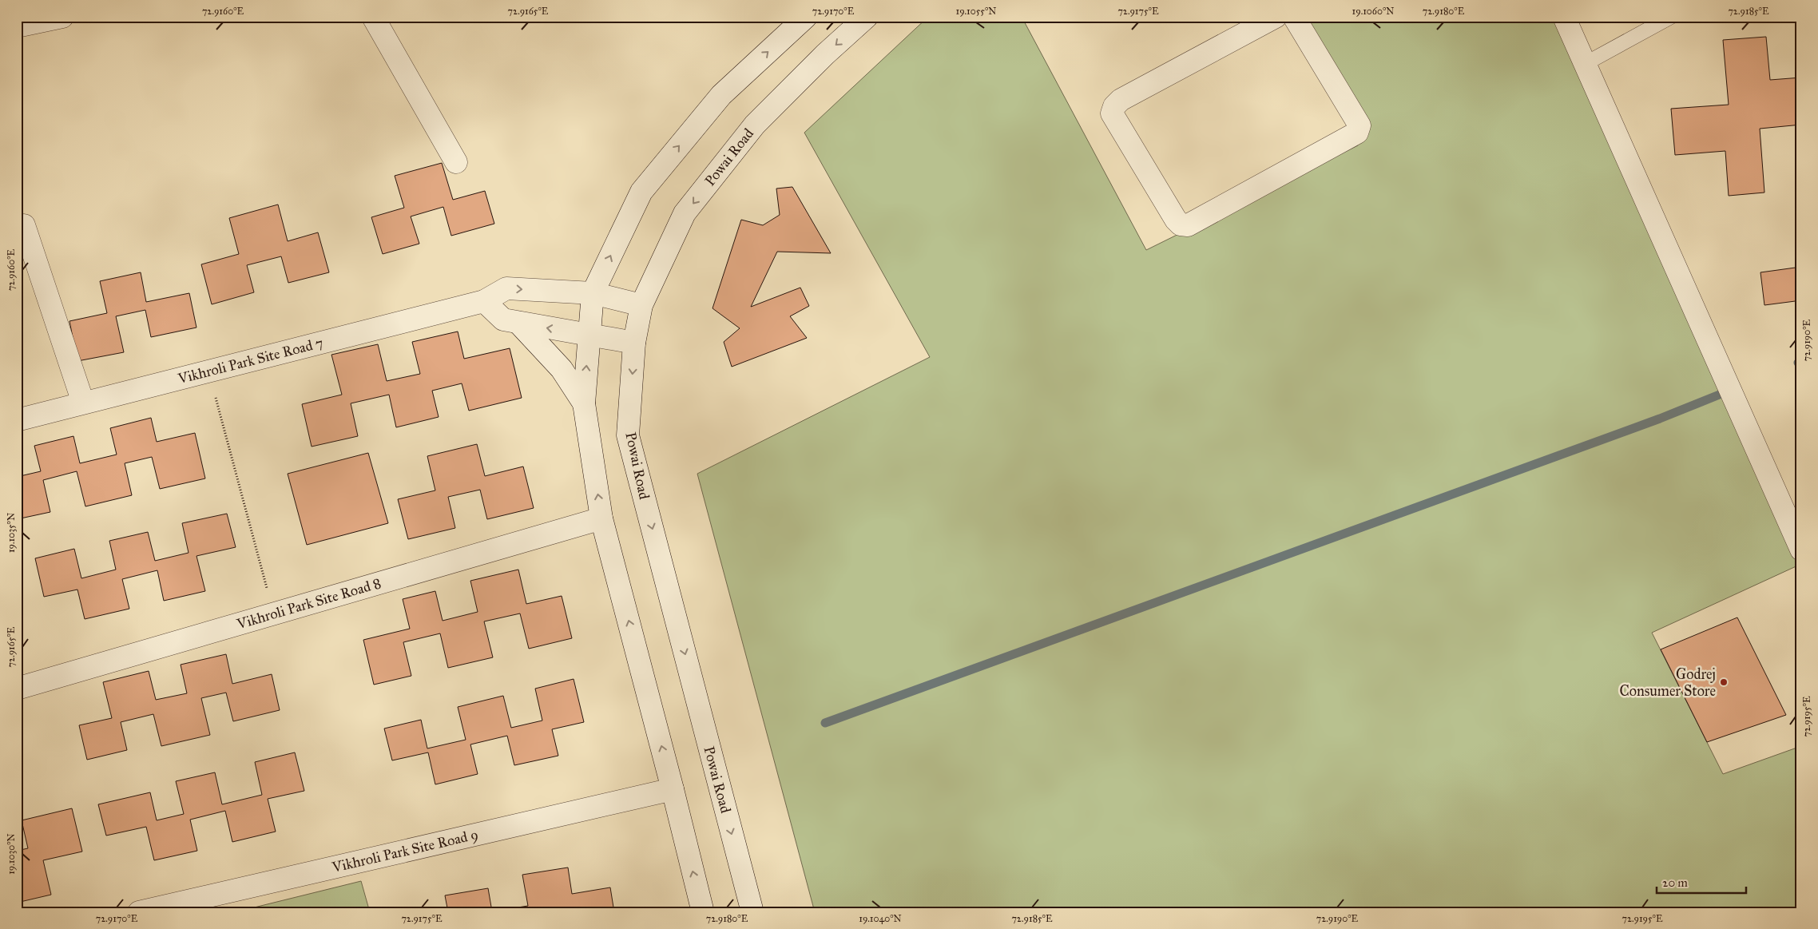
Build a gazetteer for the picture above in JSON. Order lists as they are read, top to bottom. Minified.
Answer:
{"streets":{"street":["Powai Road","Vikhroli Park Site Road 7","Vikhroli Park Site Road 8","Vikhroli Park Site Road 9"]},"crossings":[["Powai Road","Vikhroli Park Site Road 7"]],"places":["Godrej Consumer Store"],"scale_bar":"20 m","coordinates":["72.9160°E","72.9165°E","72.9170°E","19.1055°N","72.9175°E","19.1060°N","72.9180°E","72.9185°E","72.9190°E","19.1035°N","72.9195°E","19.1030°N","19.1040°N"]}
